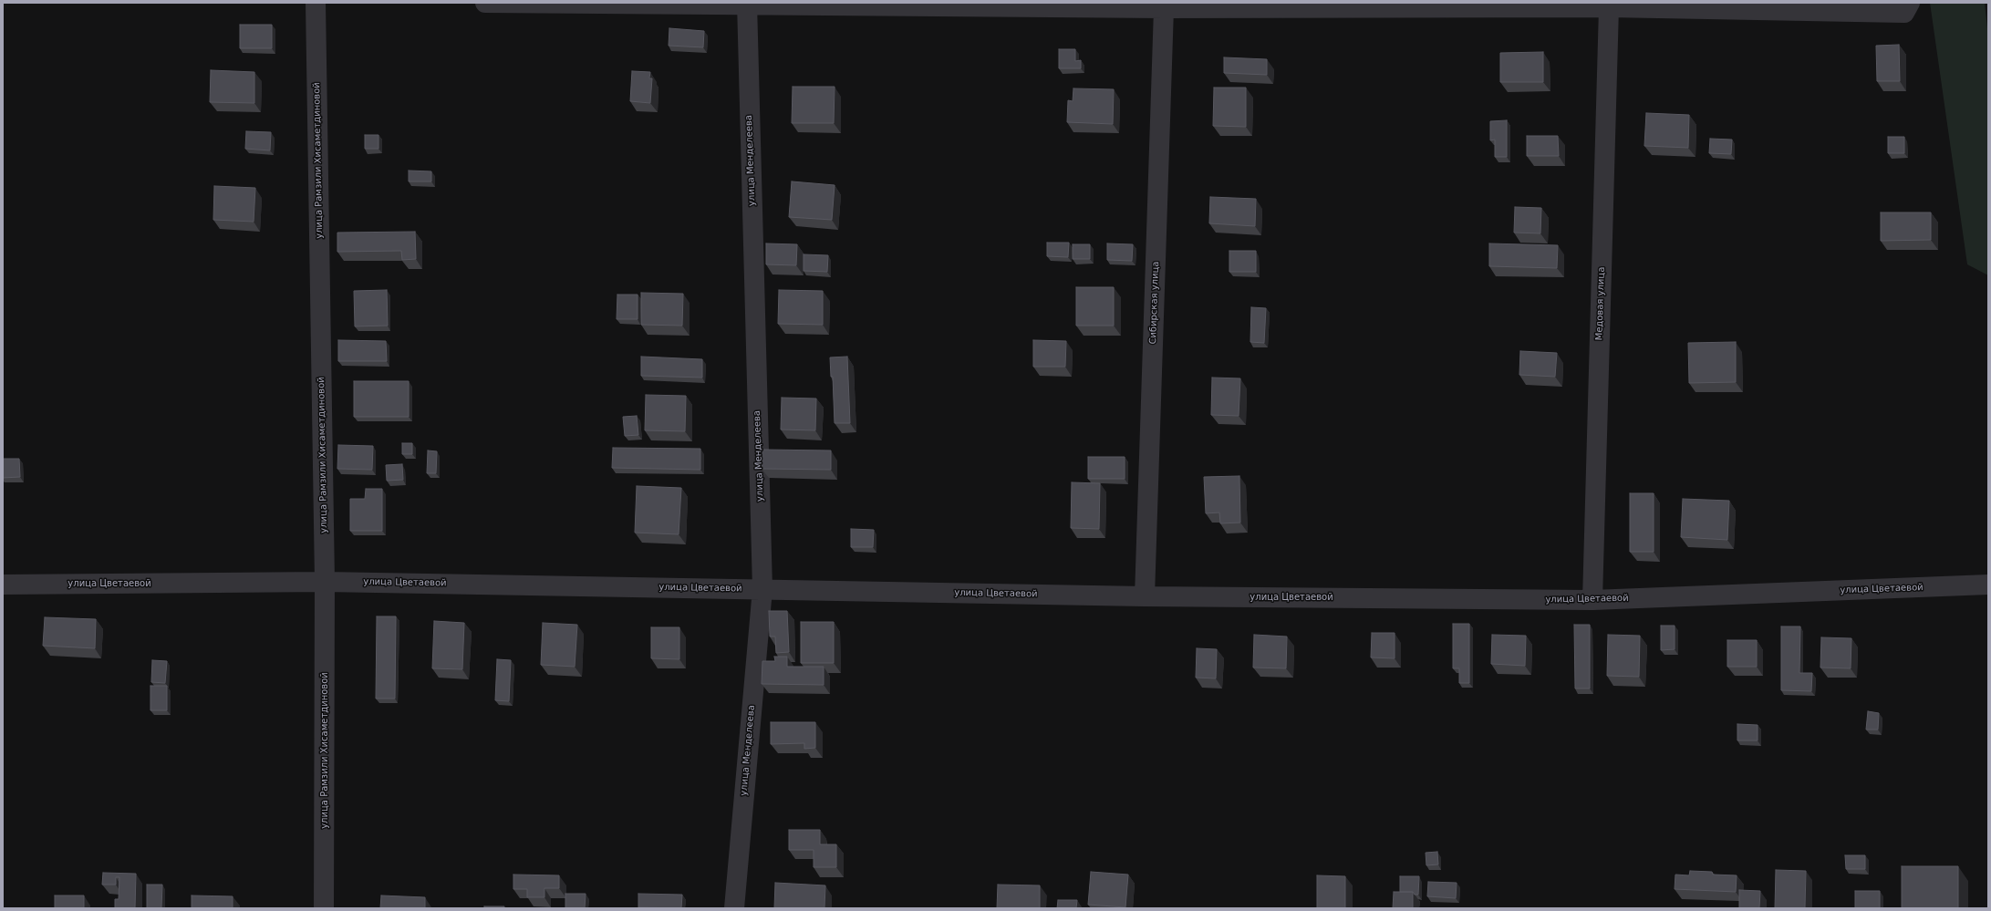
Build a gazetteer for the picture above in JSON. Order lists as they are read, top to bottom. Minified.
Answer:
{"streets":{"street":["улица Рамзили Хисаметдиновой","улица Менделеева","Сибирская улица","Медовая улица","улица Цветаевой"]},"crossings":[["улица Рамзили Хисаметдиновой","улица Цветаевой"],["улица Менделеева","улица Цветаевой"],["Сибирская улица","улица Цветаевой"],["Медовая улица","улица Цветаевой"]]}
